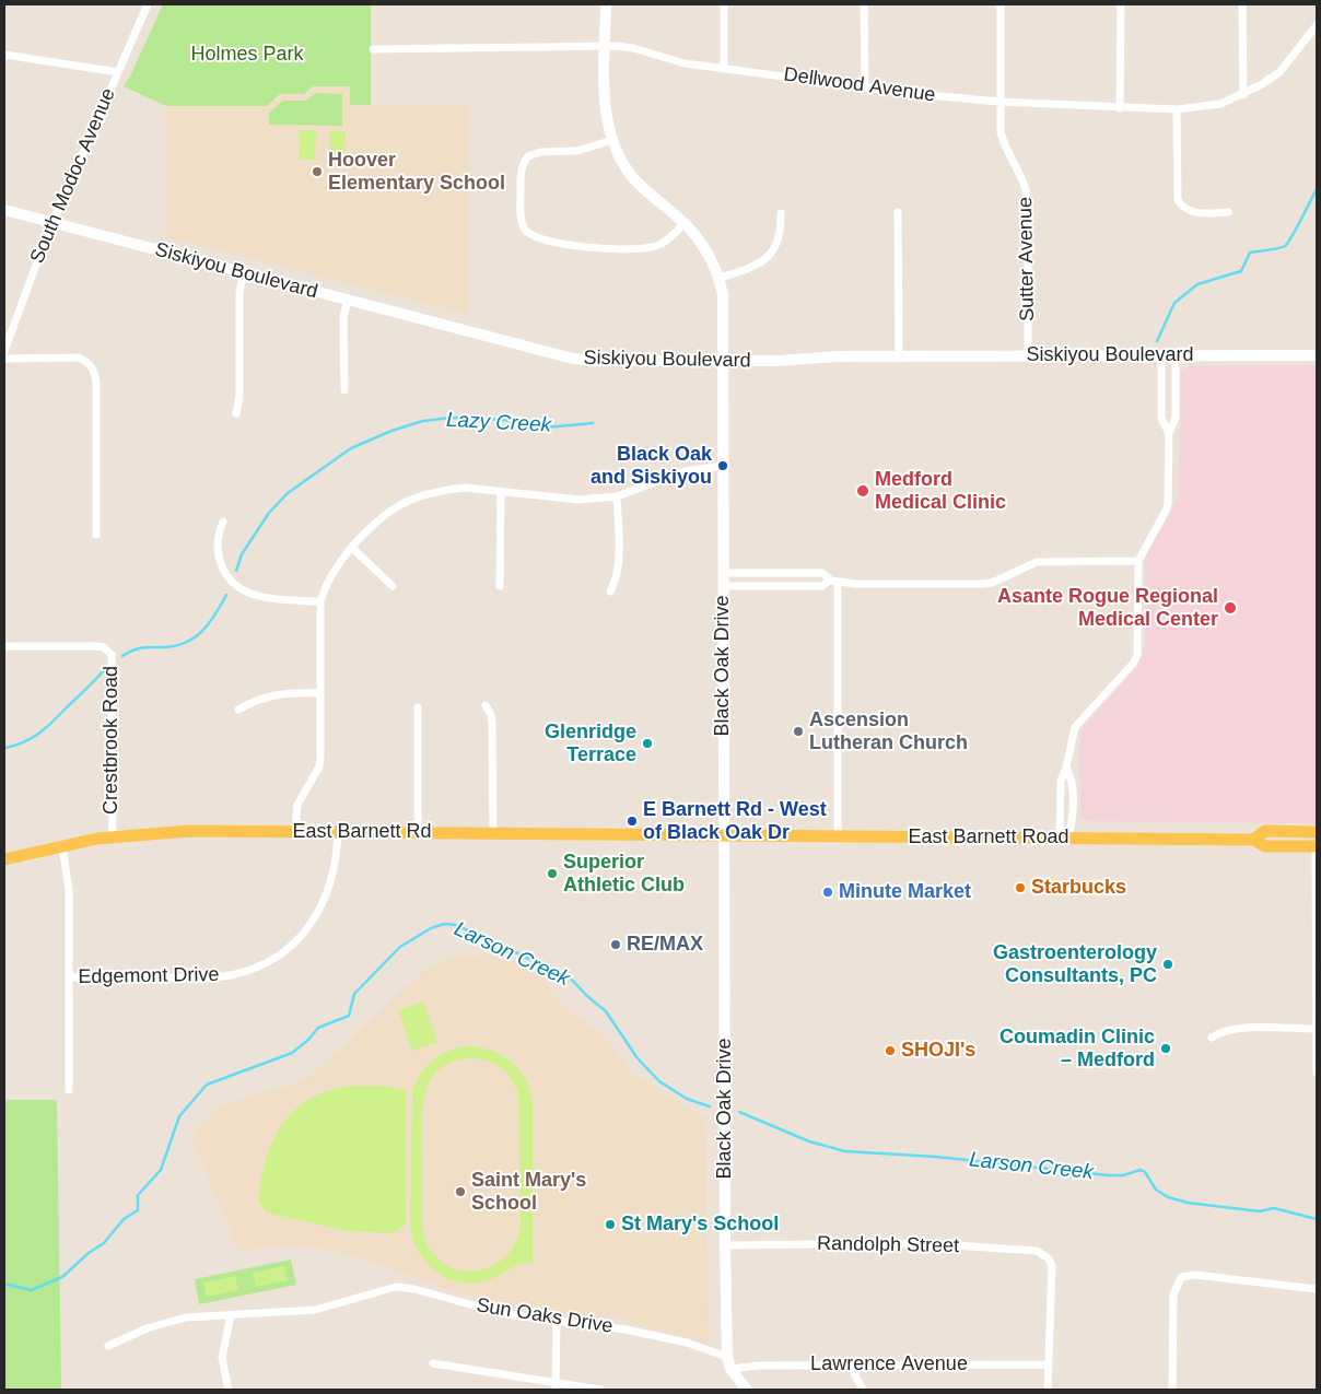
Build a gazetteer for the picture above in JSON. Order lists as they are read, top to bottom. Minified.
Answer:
{"streets":{"main road":["East Barnett Rd","East Barnett Road"],"street":["Dellwood Avenue","South Modoc Avenue","Sutter Avenue","Siskiyou Boulevard","Black Oak Drive","Crestbrook Road","Edgemont Drive","Randolph Street","Sun Oaks Drive","Lawrence Avenue"]},"crossings":[["Dellwood Avenue","Sutter Avenue"],["Dellwood Avenue","Black Oak Drive"],["South Modoc Avenue","Siskiyou Boulevard"],["Sutter Avenue","Siskiyou Boulevard"],["Siskiyou Boulevard","Black Oak Drive"],["Black Oak Drive","East Barnett Rd"],["Black Oak Drive","East Barnett Road"],["Black Oak Drive","Randolph Street"],["Black Oak Drive","Sun Oaks Drive"],["Black Oak Drive","Lawrence Avenue"],["Crestbrook Road","East Barnett Rd"],["East Barnett Rd","East Barnett Road"],["East Barnett Rd","Edgemont Drive"],["Randolph Street","Lawrence Avenue"]],"water":["Lazy Creek","Larson Creek"],"parks":["Holmes Park"],"places":["Hoover Elementary School","Black Oak and Siskiyou","Medford Medical Clinic","Asante Rogue Regional Medical Center","Ascension Lutheran Church","Glenridge Terrace","E Barnett Rd - West of Black Oak Dr","Superior Athletic Club","Starbucks","Minute Market","RE/MAX","Gastroenterology Consultants, PC","Coumadin Clinic – Medford","SHOJI's","Saint Mary's School","St Mary's School"]}
